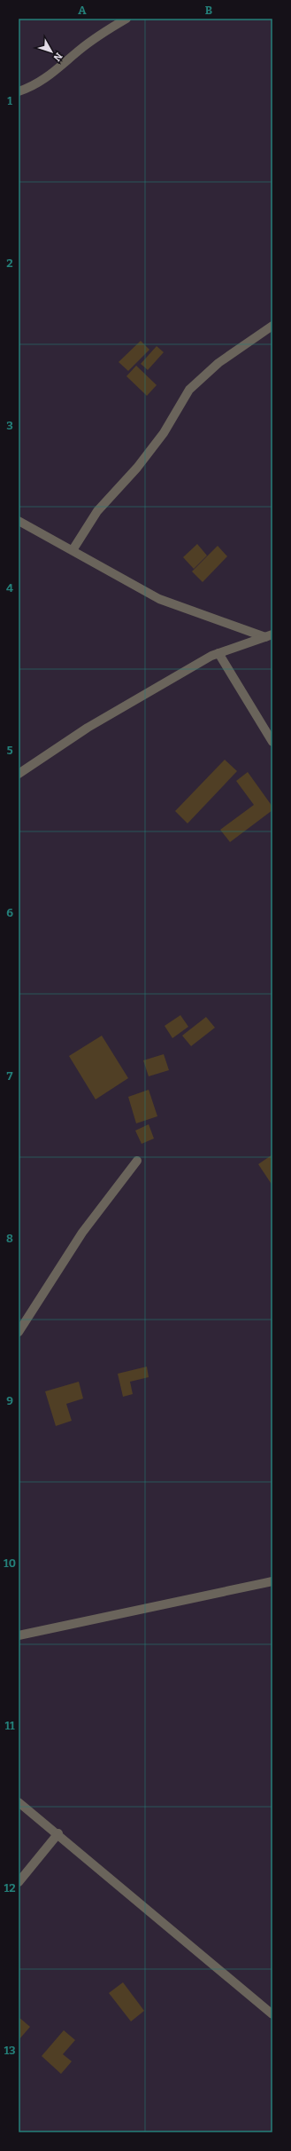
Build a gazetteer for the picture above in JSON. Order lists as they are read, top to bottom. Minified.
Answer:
{"north":"bottom right","grid":{"columns":["A","B"],"rows":["1","2","3","4","5","6","7","8","9","10","11","12","13"]}}
